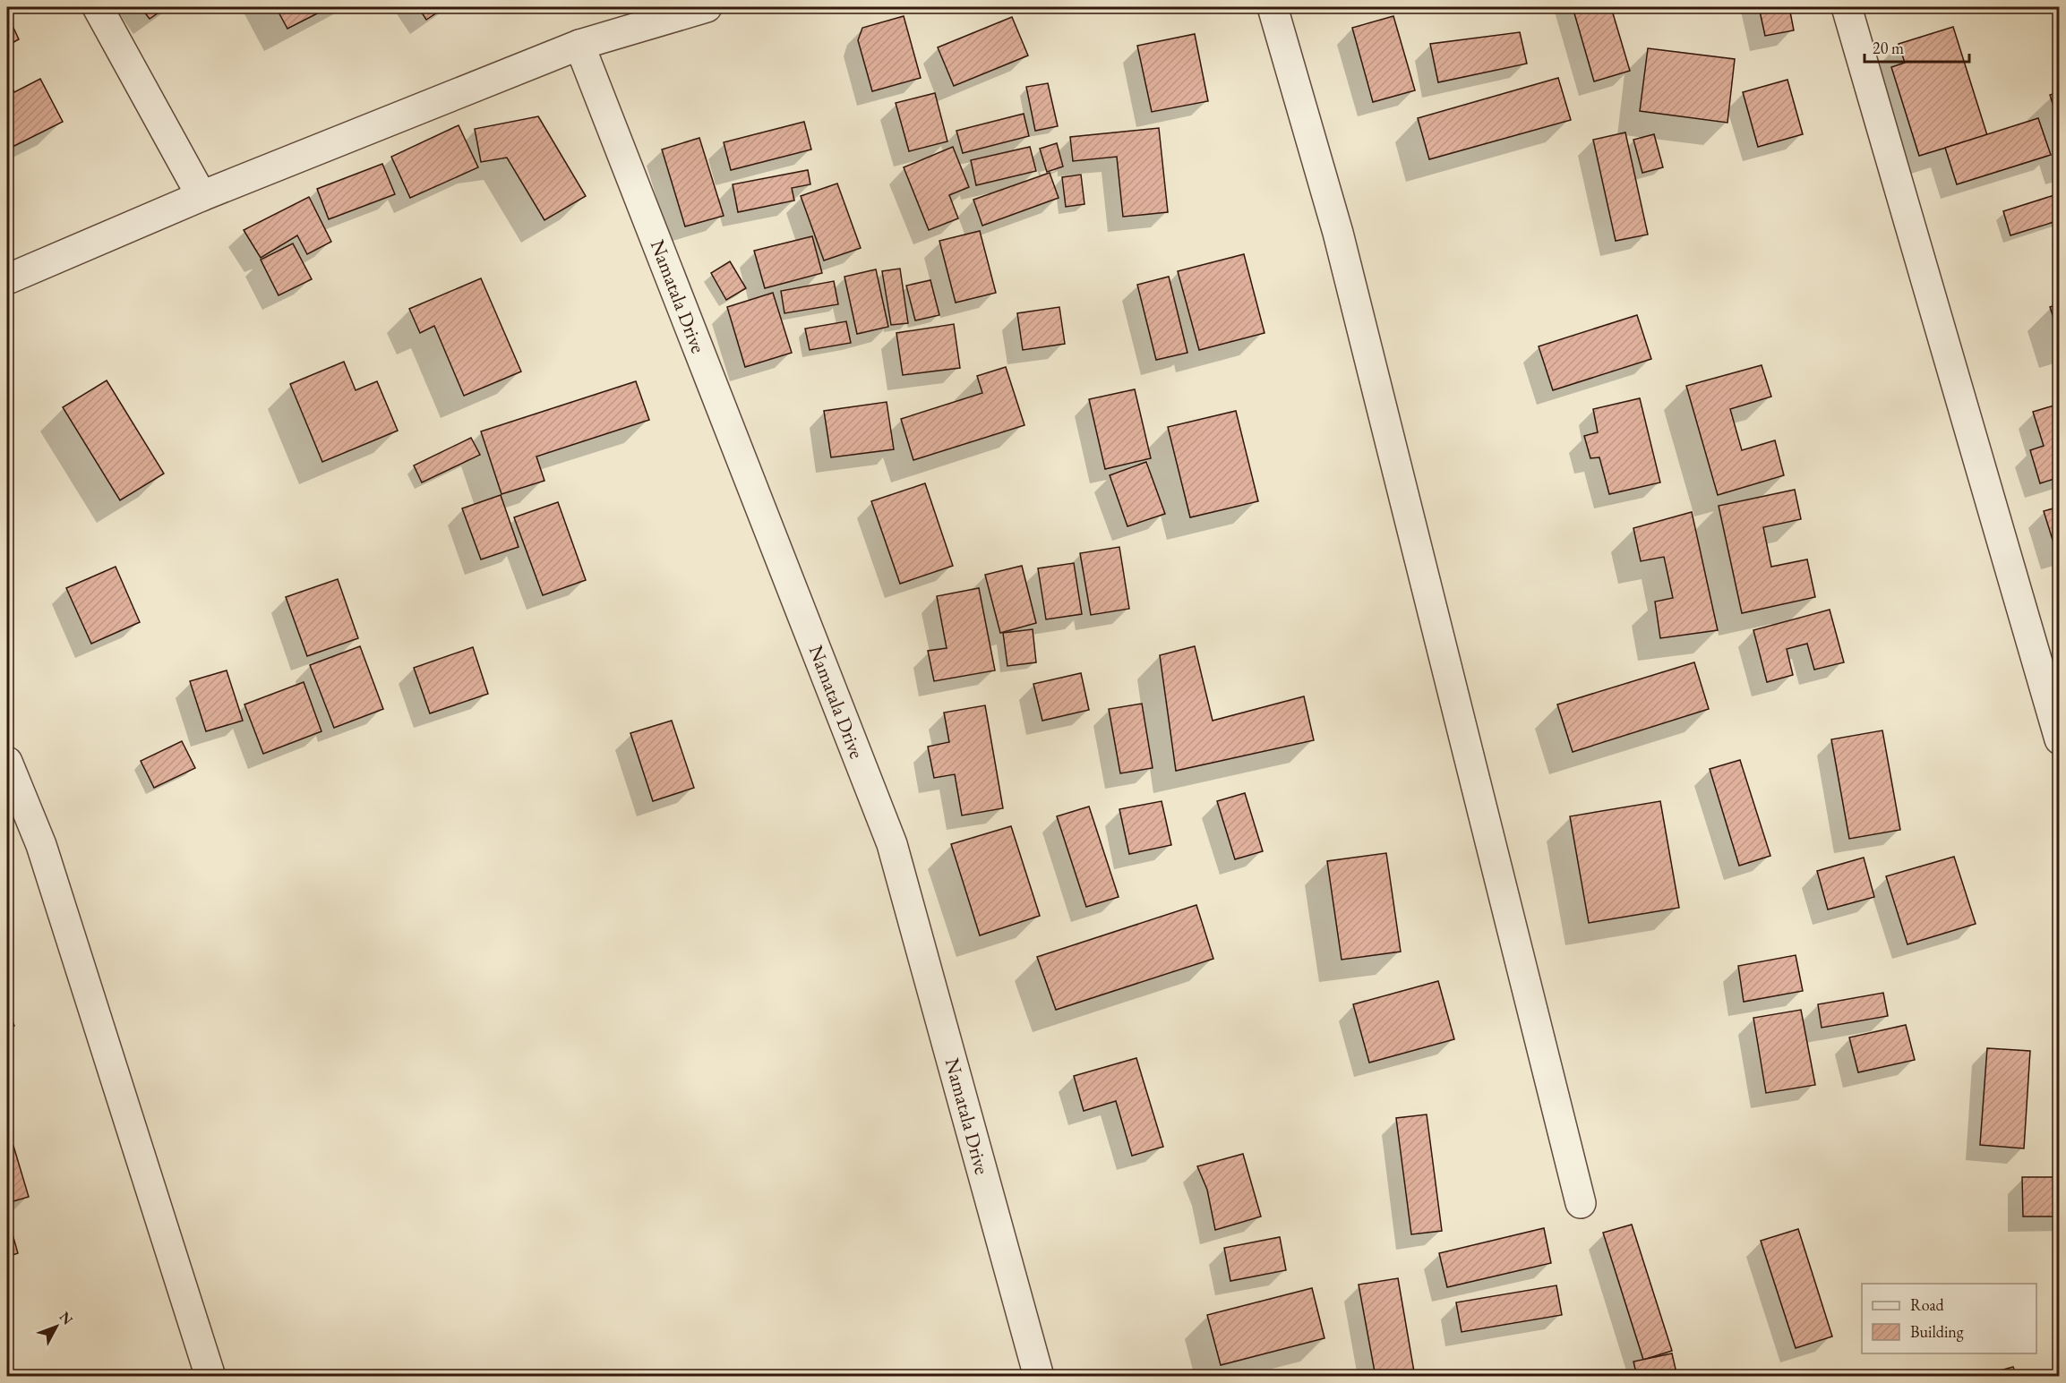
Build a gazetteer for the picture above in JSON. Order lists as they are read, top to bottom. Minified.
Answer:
{"streets":{"street":["Namatala Drive"]},"legend":["Road","Building"],"scale_bar":"20 m","north":"top right"}
